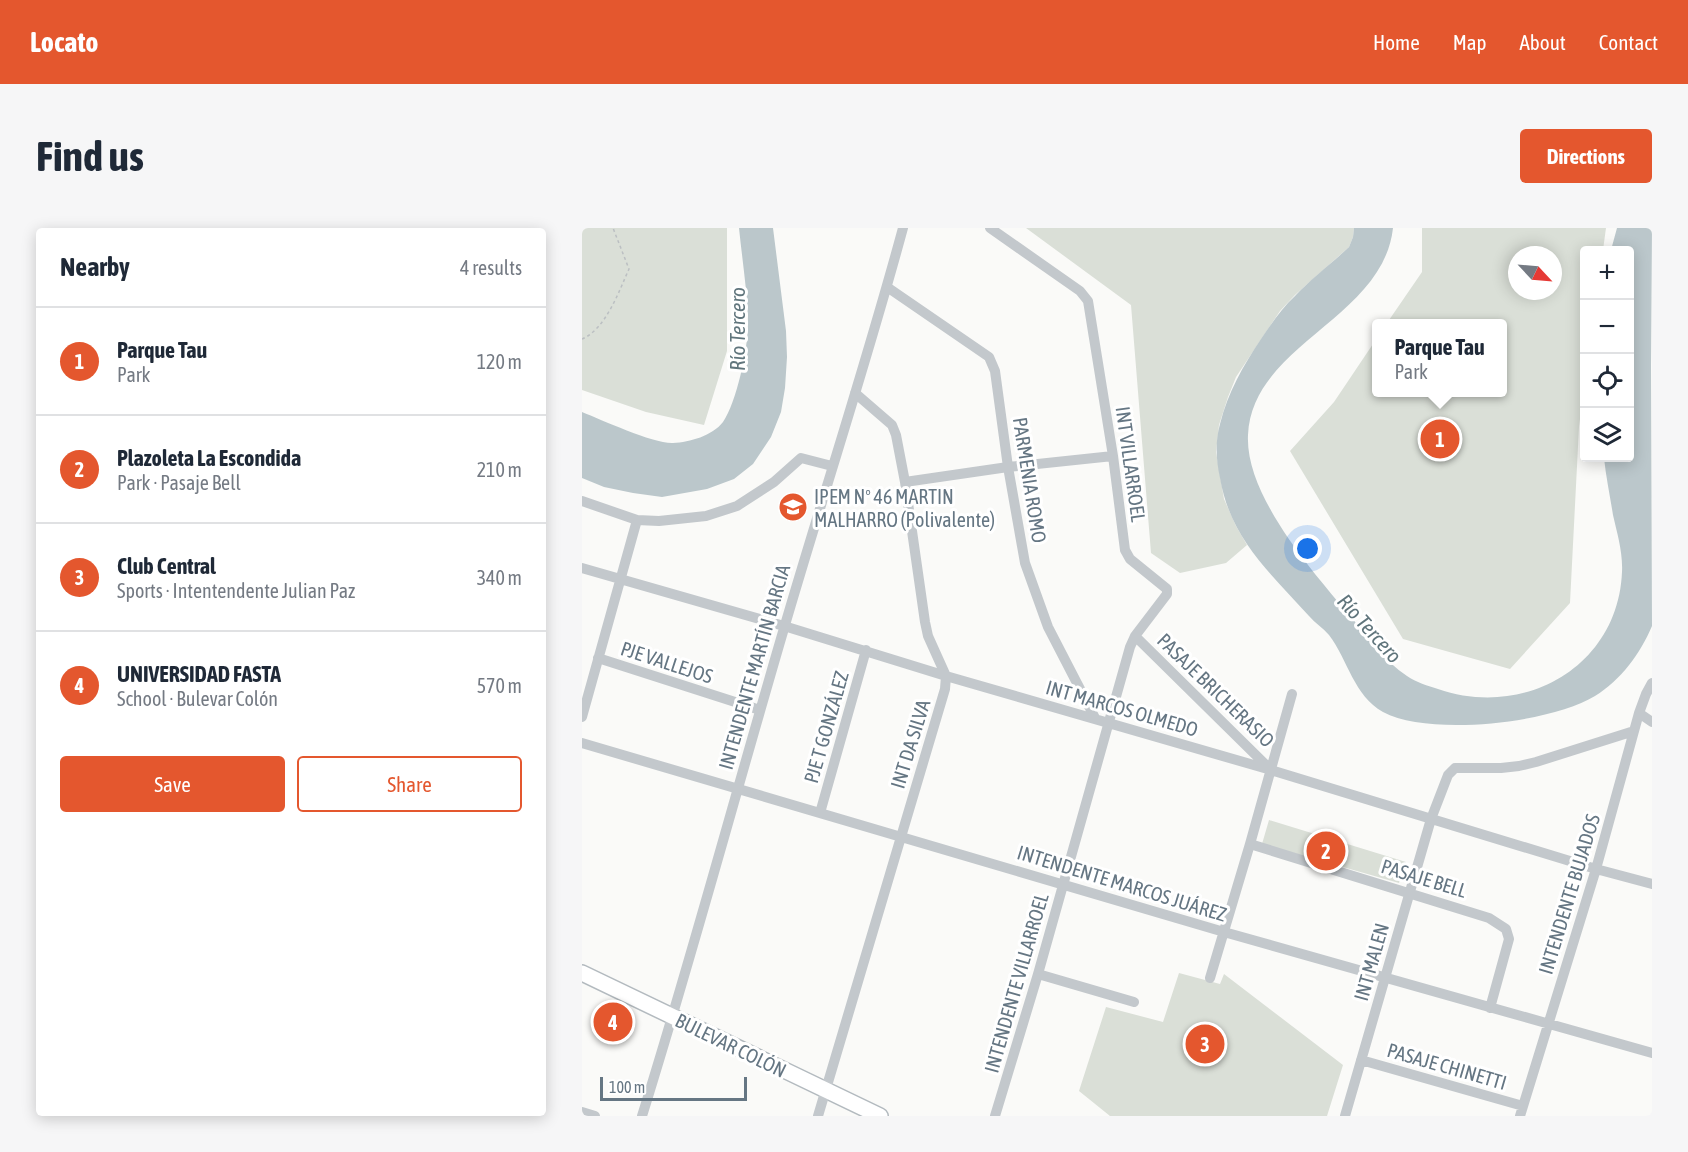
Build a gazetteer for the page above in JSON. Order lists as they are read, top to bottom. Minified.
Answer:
{"streets":{"main road":["BULEVAR COLÓN"],"street":["INT VILLARROEL","PARMENIA ROMO","PJE VALLEJOS","INTENDENTE MARTÍN BARCIA","PASAJE BRICHERASIO","INT MARCOS OLMEDO","PJE T GONZÁLEZ","INT DA SILVA","PASAJE BELL","INTENDENTE MARCOS JUÁREZ","INTENDENTE BUJADOS","INT MALEN","INTENDENTE VILLARROEL","PASAJE CHINETTI"]},"crossings":[["INT VILLARROEL","PASAJE BRICHERASIO"],["INT VILLARROEL","INT MARCOS OLMEDO"],["INT VILLARROEL","INTENDENTE VILLARROEL"],["PARMENIA ROMO","INTENDENTE MARTÍN BARCIA"],["PARMENIA ROMO","INT MARCOS OLMEDO"],["PJE VALLEJOS","INTENDENTE MARTÍN BARCIA"],["INTENDENTE MARTÍN BARCIA","INT MARCOS OLMEDO"],["INTENDENTE MARTÍN BARCIA","INTENDENTE MARCOS JUÁREZ"],["INTENDENTE MARTÍN BARCIA","BULEVAR COLÓN"],["PASAJE BRICHERASIO","INT MARCOS OLMEDO"],["INT MARCOS OLMEDO","PJE T GONZÁLEZ"],["INT MARCOS OLMEDO","INT DA SILVA"],["INT MARCOS OLMEDO","INTENDENTE BUJADOS"],["INT MARCOS OLMEDO","INT MALEN"],["INT MARCOS OLMEDO","INTENDENTE VILLARROEL"],["PJE T GONZÁLEZ","INTENDENTE MARCOS JUÁREZ"],["INT DA SILVA","INTENDENTE MARCOS JUÁREZ"],["INT DA SILVA","BULEVAR COLÓN"],["PASAJE BELL","INTENDENTE MARCOS JUÁREZ"],["PASAJE BELL","INT MALEN"],["INTENDENTE MARCOS JUÁREZ","INTENDENTE BUJADOS"],["INTENDENTE MARCOS JUÁREZ","INT MALEN"],["INTENDENTE MARCOS JUÁREZ","INTENDENTE VILLARROEL"],["INTENDENTE BUJADOS","INT MALEN"],["INTENDENTE BUJADOS","PASAJE CHINETTI"],["INT MALEN","PASAJE CHINETTI"]],"water":["Río Tercero"],"places":{"school or university":["IPEM Nº 46 MARTIN MALHARRO (Polivalente)"]},"scale_bar":"100 m","north":"bottom right","page":{"header":"Locato","nav":["Home","Map","About","Contact"],"buttons":["Directions",["Save","Share"]],"title":"Find us","heading":["Nearby","4 results"],"map_buttons":["+","−"],"list":[{"mark":"1","name":"Parque Tau","note":"Park","value":"120 m"},{"mark":"2","name":"Plazoleta La Escondida","note":"Park · Pasaje Bell","value":"210 m"},{"mark":"3","name":"Club Central","note":"Sports · Intentendente Julian Paz","value":"340 m"},{"mark":"4","name":"UNIVERSIDAD FASTA","note":"School · Bulevar Colón","value":"570 m"}],"popup":["Parque Tau","Park"],"pins":["1","2","4","3"],"scale":"100 m"}}
